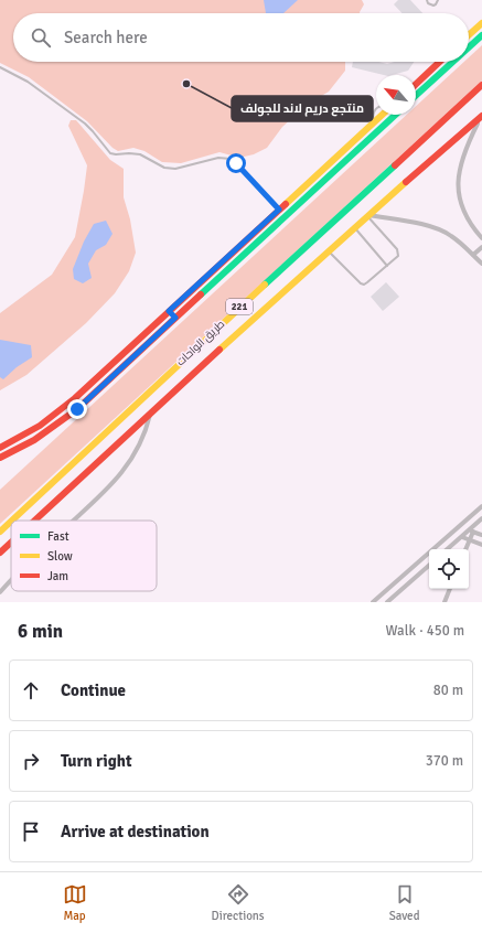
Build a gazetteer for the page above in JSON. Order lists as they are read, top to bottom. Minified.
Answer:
{"streets":{"main road":["221","طريق الواحات"]},"places":["منتجع دريم لاند للجولف"],"legend":["Fast","Slow","Jam"],"north":"top left","page":{"search":"Search here","heading":["6 min","Walk · 450 m"],"list":[["Continue","80 m"],["Turn right","370 m"],"Arrive at destination"],"nav":["Map","Directions","Saved"]}}
